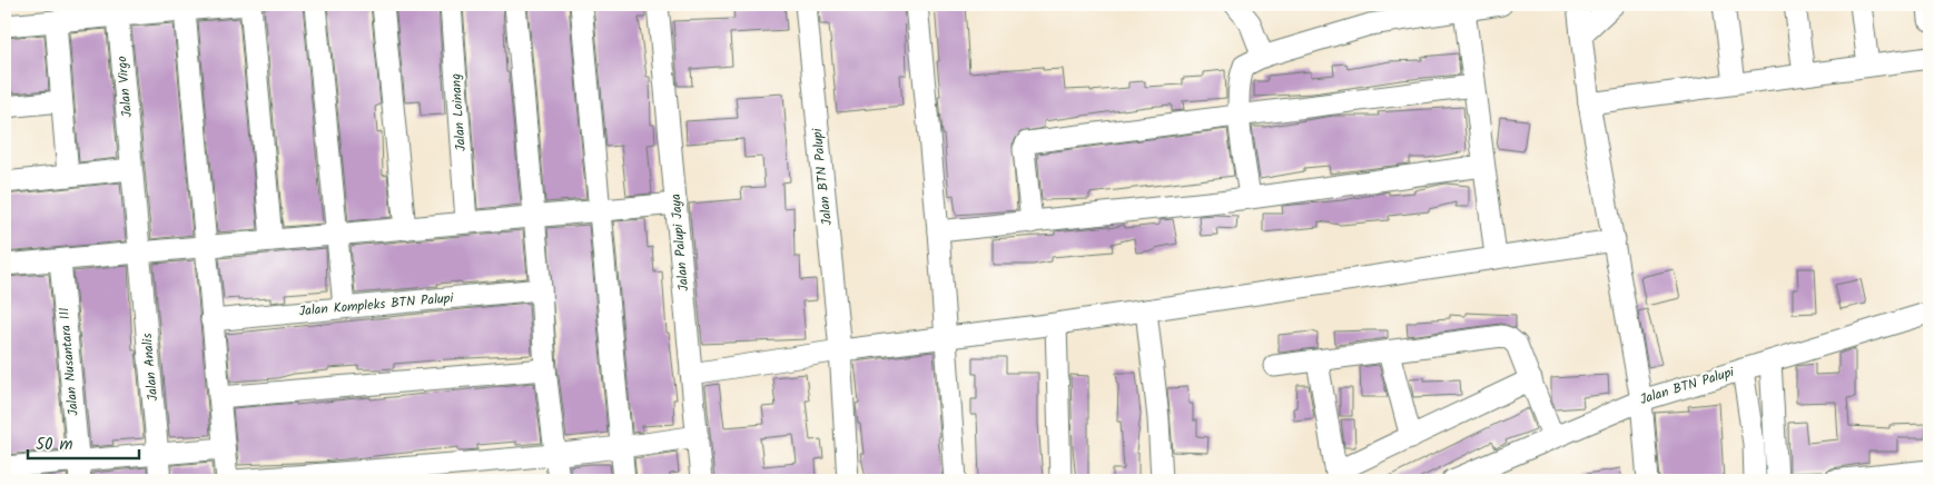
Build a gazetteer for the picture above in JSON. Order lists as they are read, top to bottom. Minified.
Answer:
{"streets":{"street":["Jalan Virgo","Jalan Loinang","Jalan BTN Palupi","Jalan Palupi Jaya","Jalan Kompleks BTN Palupi","Jalan Nusantara III","Jalan Analis"]},"scale_bar":"50 m"}
